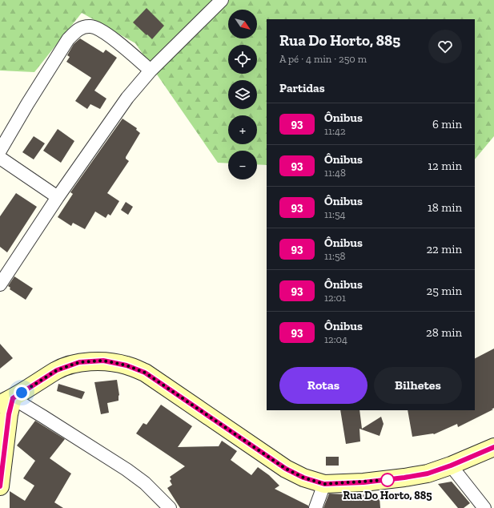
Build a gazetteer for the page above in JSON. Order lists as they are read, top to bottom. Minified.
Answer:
{"places":["Rua Do Horto, 885"],"lines":["bus line 93"],"north":"bottom right","page":{"map_buttons":["+","−"],"heading":[["Rua Do Horto, 885","A pé · 4 min · 250 m"],"Partidas"],"list":[{"mark":"93","name":"Ônibus","note":"11:42","value":"6 min"},{"mark":"93","name":"Ônibus","note":"11:48","value":"12 min"},{"mark":"93","name":"Ônibus","note":"11:54","value":"18 min"},{"mark":"93","name":"Ônibus","note":"11:58","value":"22 min"},{"mark":"93","name":"Ônibus","note":"12:01","value":"25 min"},{"mark":"93","name":"Ônibus","note":"12:04","value":"28 min"}],"buttons":["Rotas","Bilhetes"]}}
